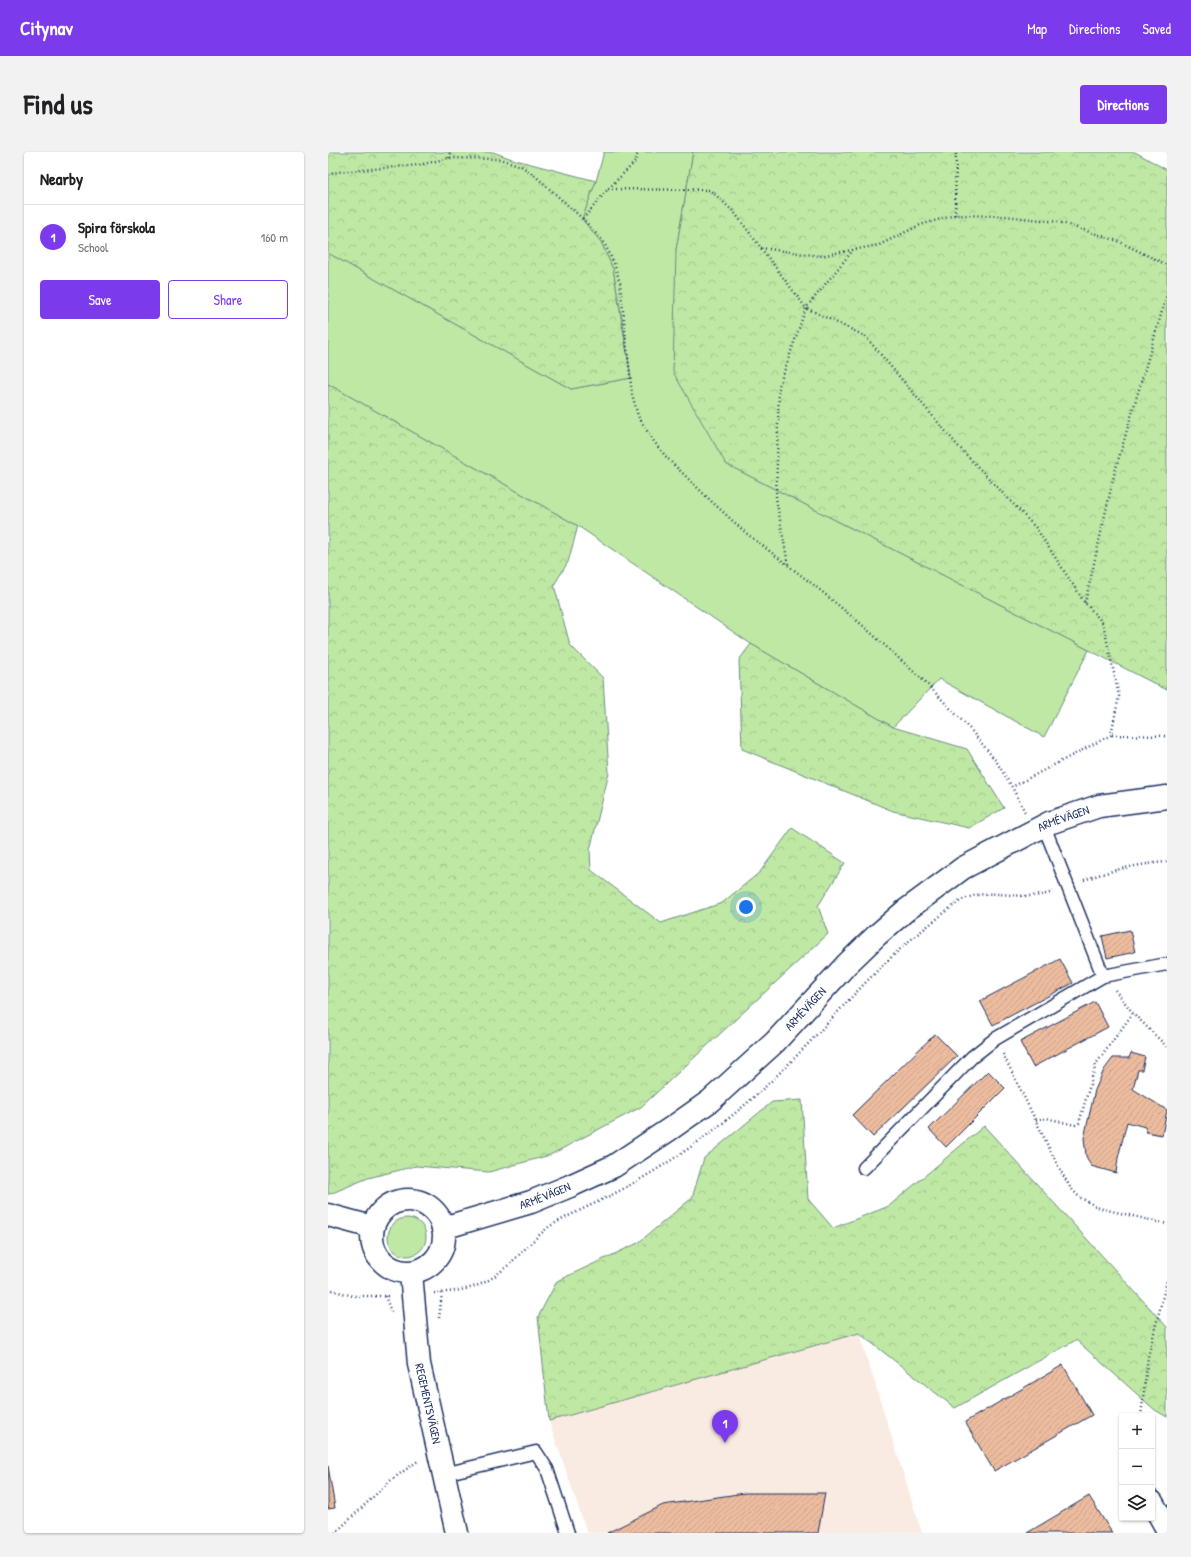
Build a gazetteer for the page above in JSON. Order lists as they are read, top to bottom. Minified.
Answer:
{"streets":{"street":["ARMÉVÄGEN","REGEMENTSVÄGEN"]},"crossings":[["ARMÉVÄGEN","REGEMENTSVÄGEN"]],"page":{"header":"Citynav","nav":["Map","Directions","Saved"],"title":"Find us","buttons":["Directions",["Save","Share"]],"heading":"Nearby","list":[{"mark":"1","name":"Spira förskola","note":"School","value":"160 m"}],"pins":"1","map_buttons":["+","−"]}}
